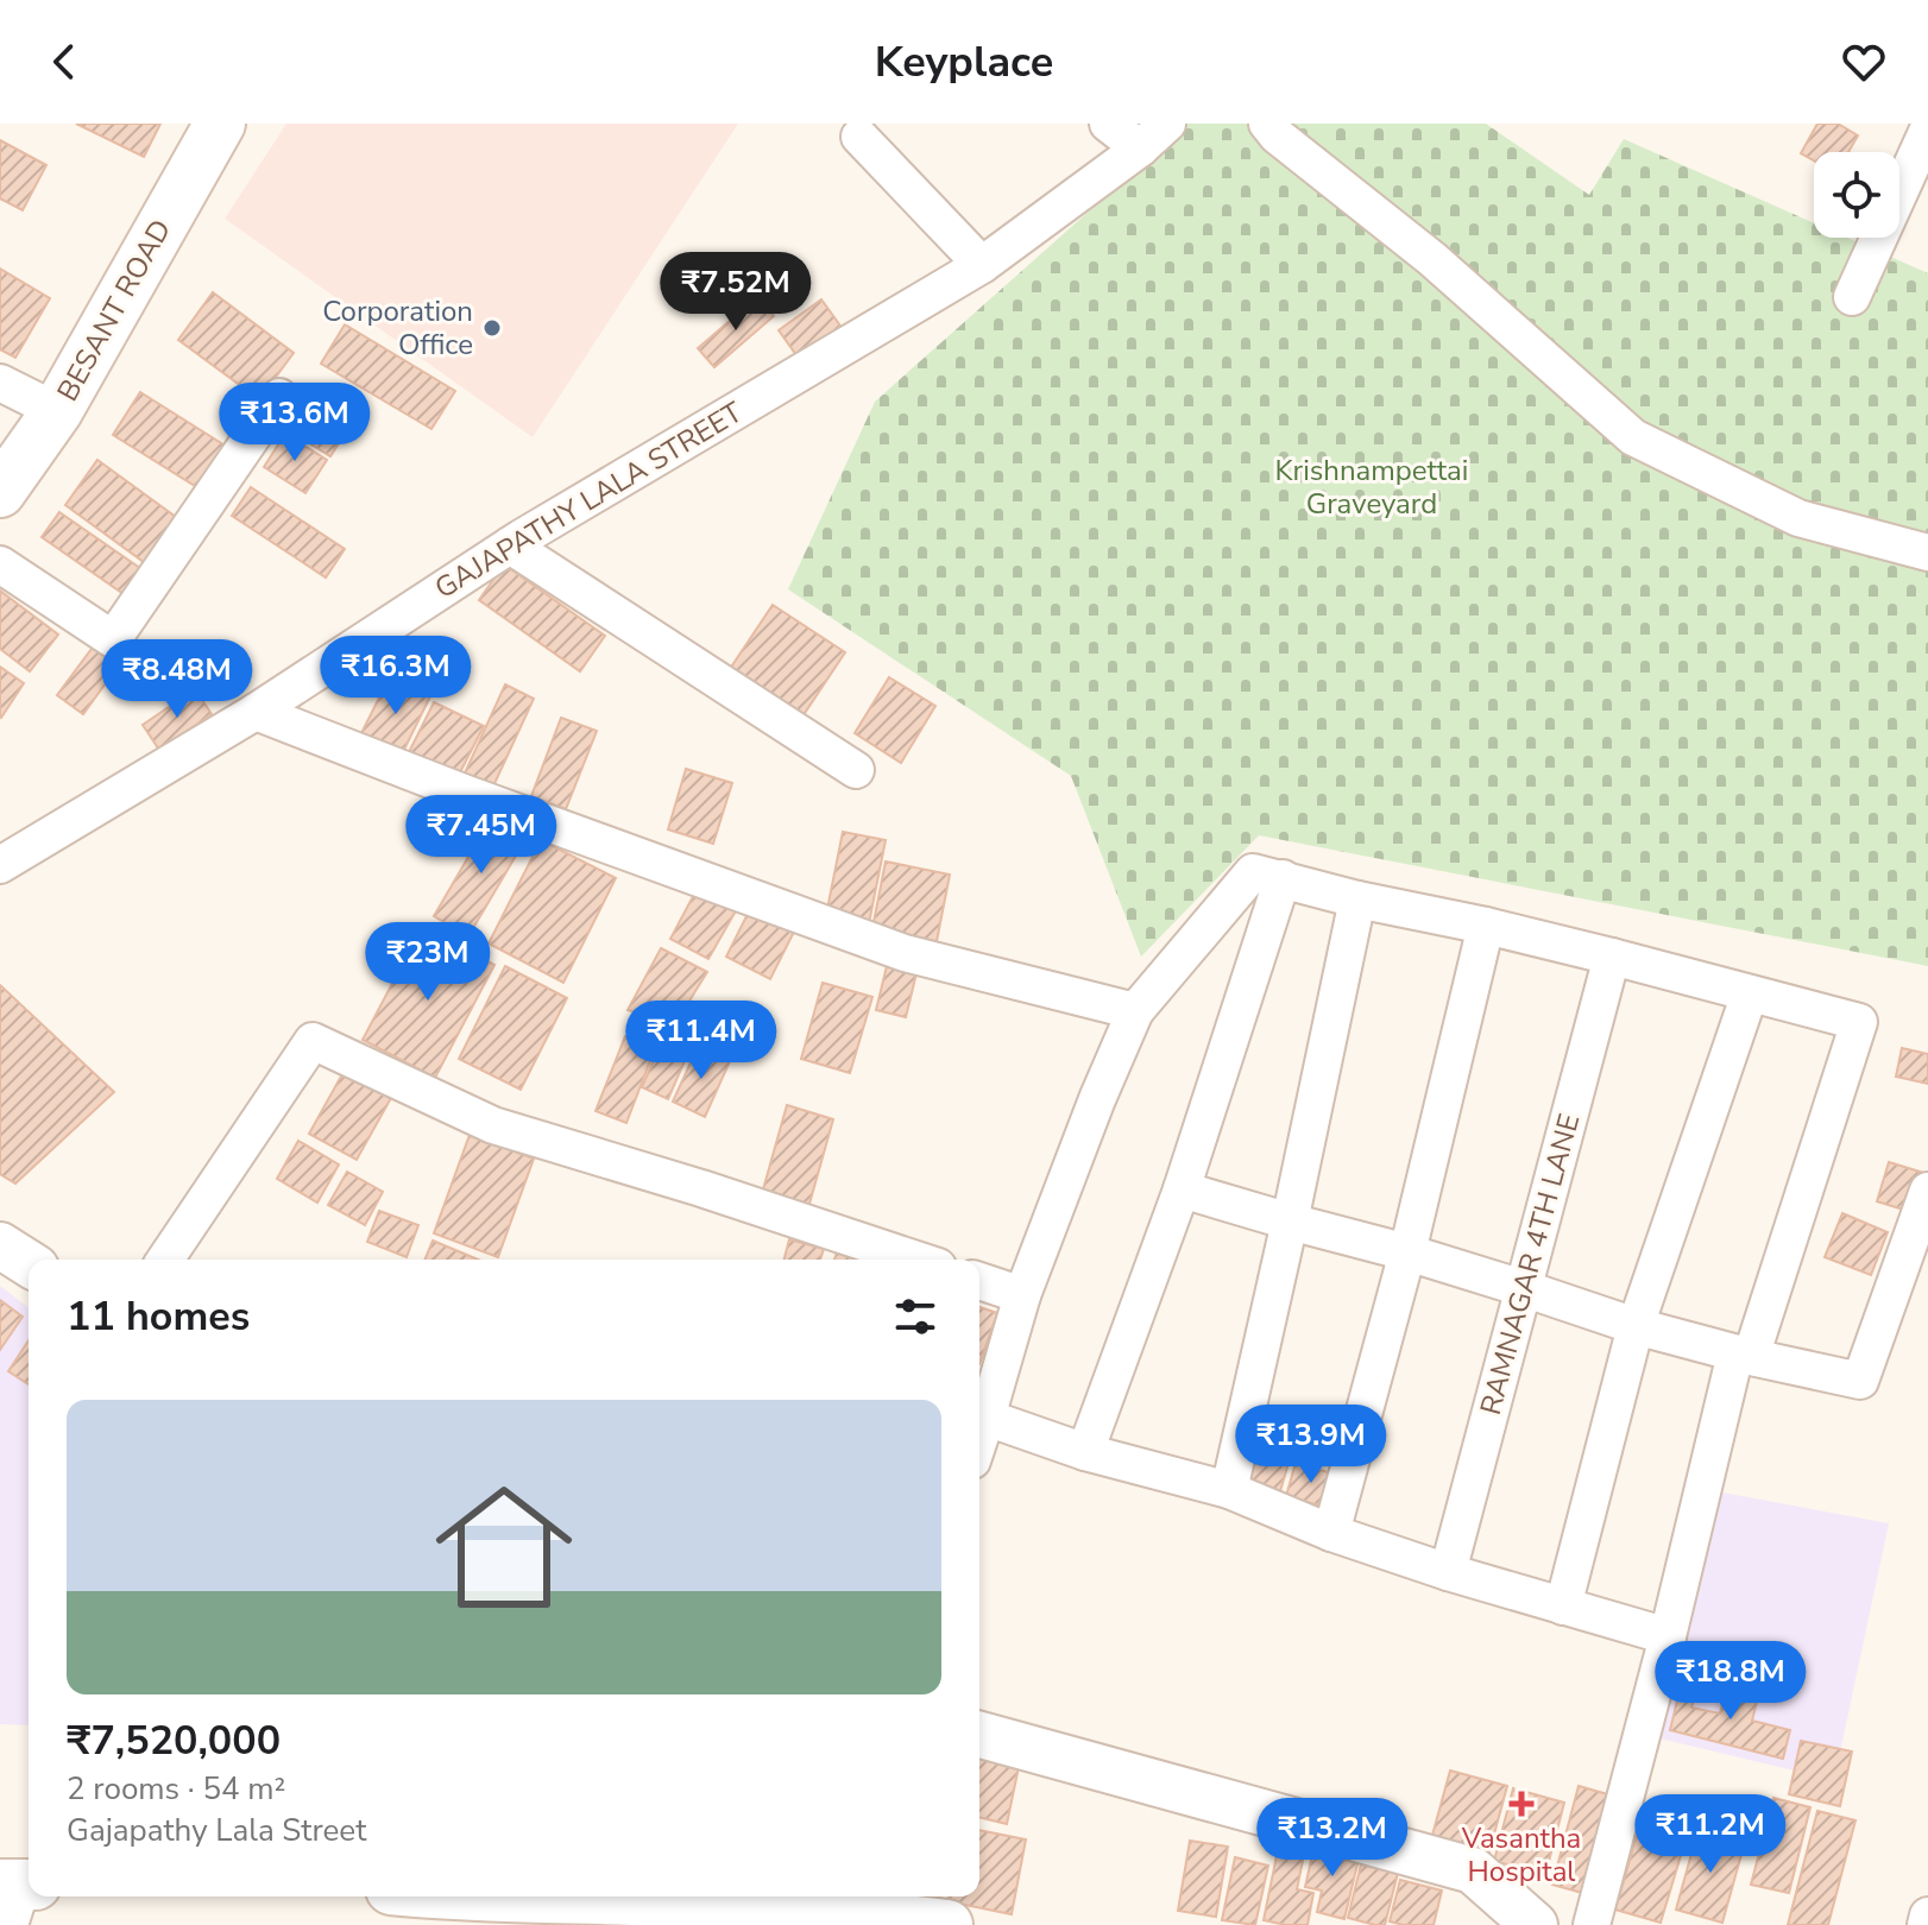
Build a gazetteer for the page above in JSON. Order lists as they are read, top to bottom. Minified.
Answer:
{"streets":{"main road":["BESANT ROAD"],"street":["GAJAPATHY LALA STREET","RAMNAGAR 4TH LANE"]},"parks":["Krishnampettai Graveyard"],"places":{"other":["Corporation Office"],"health":["Vasantha Hospital"]},"page":{"header":"Keyplace","price":["₹7.52M","₹13.6M","₹16.3M","₹8.48M","₹7.45M","₹23M","₹11.4M","₹13.9M","₹18.8M","₹11.2M","₹13.2M"],"heading":"11 homes","list":[{"name":"₹7,520,000","note":"2 rooms · 54 m² · Gajapathy Lala Street"}]}}
